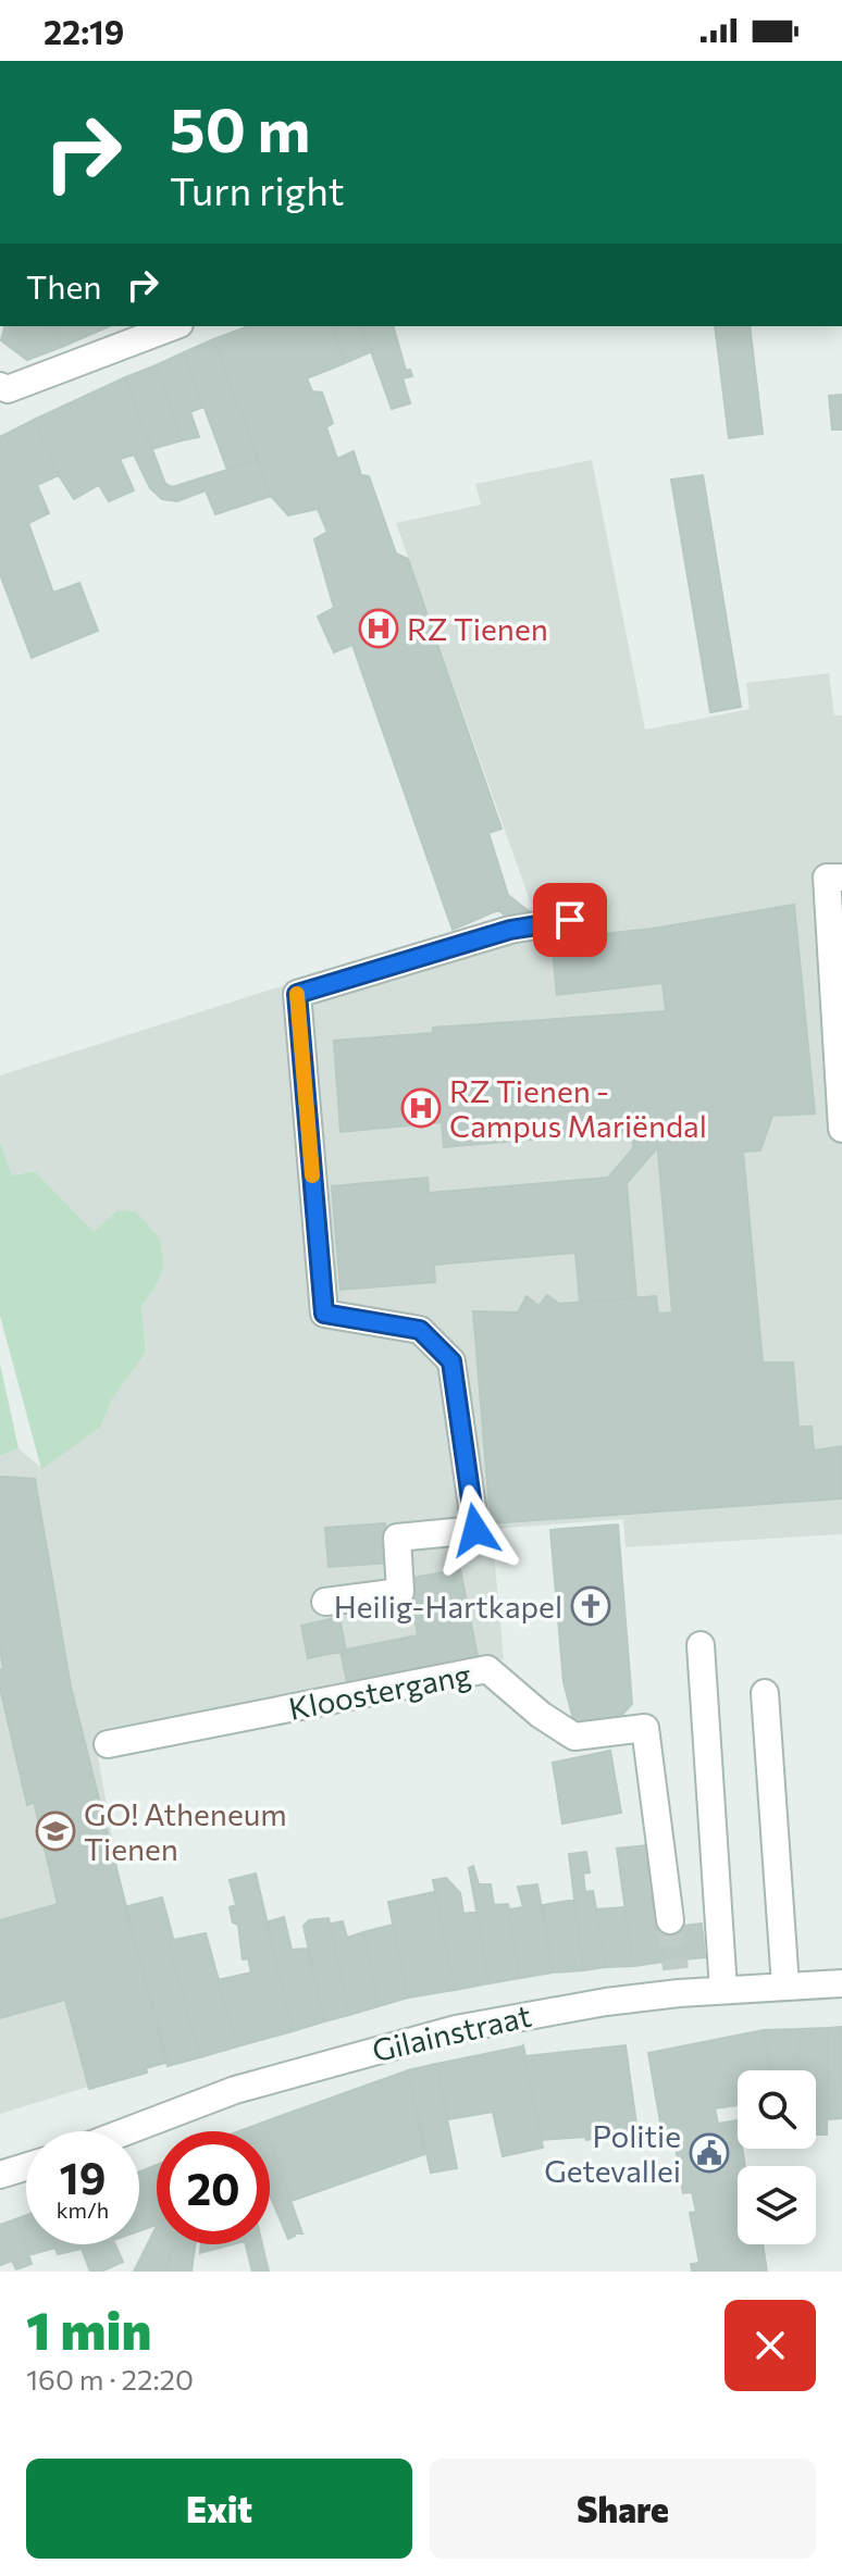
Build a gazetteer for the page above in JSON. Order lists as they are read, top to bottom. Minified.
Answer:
{"streets":{"street":["Kloostergang","Gilainstraat"]},"places":{"hospital":["RZ Tienen","RZ Tienen - Campus Mariëndal"],"church":["Heilig-Hartkapel"],"school or university":["GO! Atheneum Tienen"],"public building":["Politie Getevallei"]},"page":{"status":"22:19","turn":["50 m","Turn right"],"then":"Then","speed":"19 km/h","limit":"20","heading":["1 min","160 m · 22:20"],"buttons":["Exit","Share"]}}
